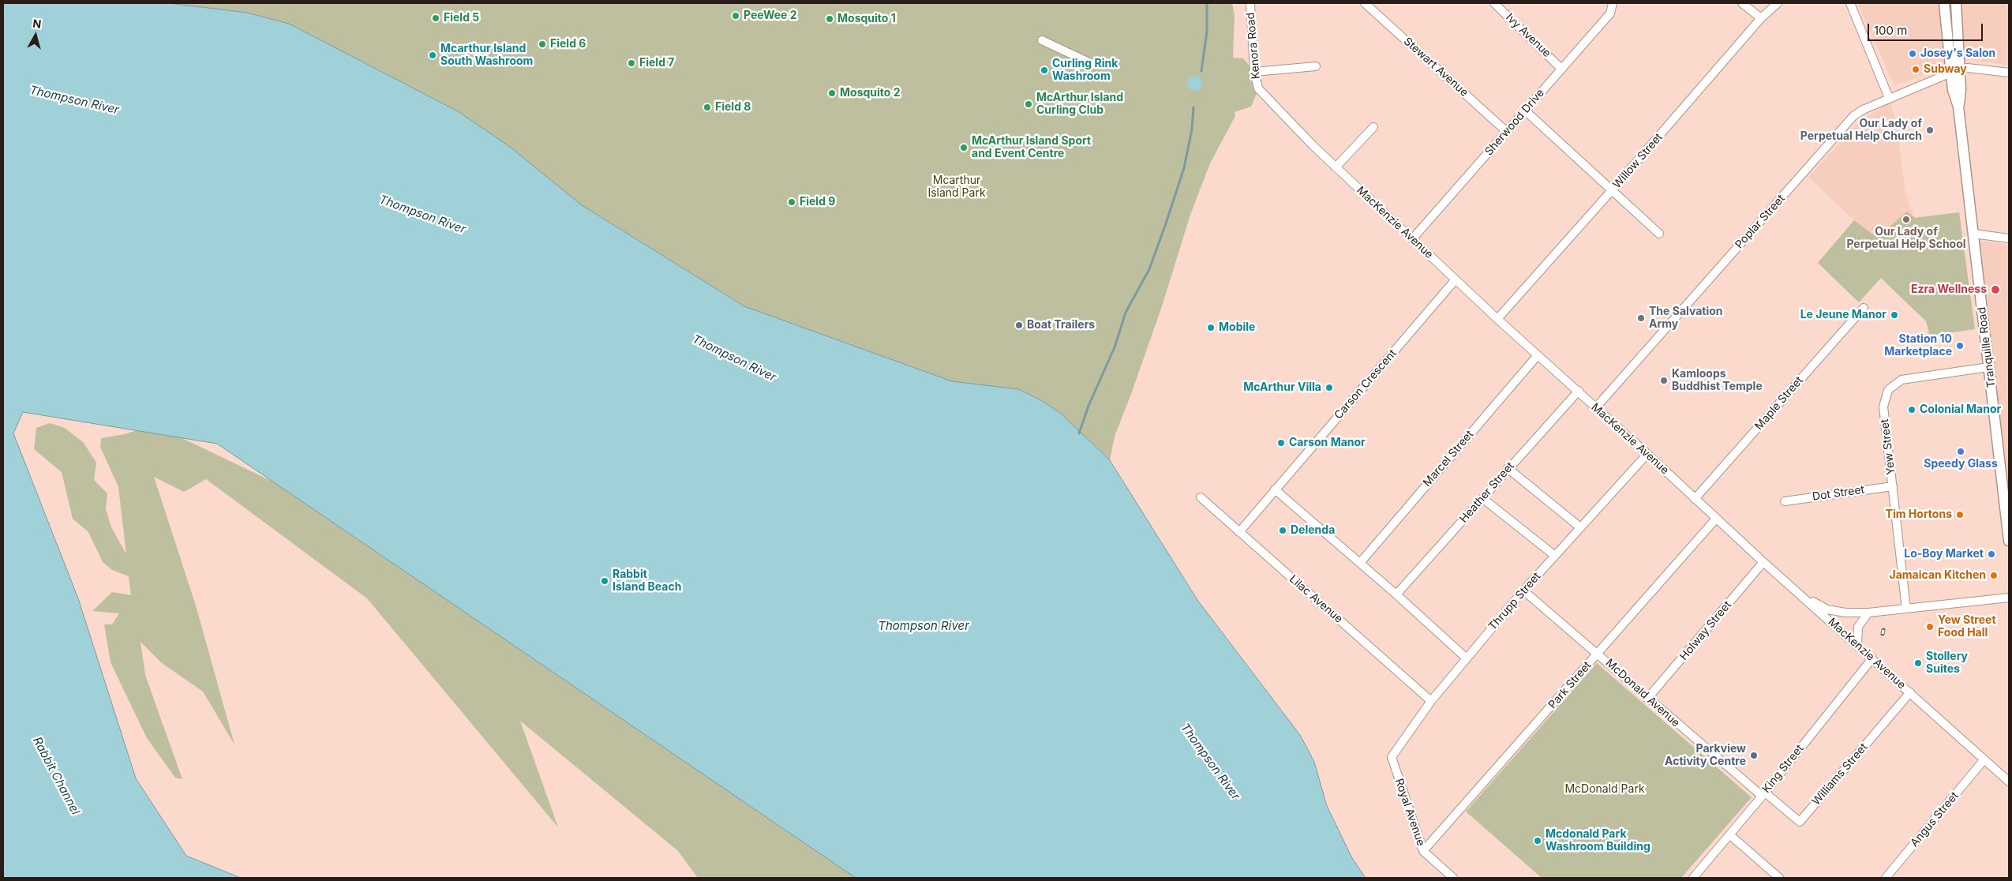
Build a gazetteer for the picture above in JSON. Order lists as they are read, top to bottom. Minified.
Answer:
{"streets":{"main road":["Tranquille Road"],"street":["Ivy Avenue","Kenora Road","Stewart Avenue","Sherwood Drive","Willow Street","Poplar Street","MacKenzie Avenue","Carson Crescent","Maple Street","Yew Street","Marcel Street","Heather Street","Dot Street","Lilac Avenue","Thrupp Street","Holway Street","Park Street","McDonald Avenue","King Street","Williams Street","Royal Avenue","Angus Street"]},"crossings":[["Ivy Avenue","Sherwood Drive"],["Kenora Road","MacKenzie Avenue"],["Stewart Avenue","Sherwood Drive"],["Sherwood Drive","MacKenzie Avenue"],["Willow Street","MacKenzie Avenue"],["Poplar Street","MacKenzie Avenue"],["Poplar Street","Tranquille Road"],["MacKenzie Avenue","Carson Crescent"],["MacKenzie Avenue","Maple Street"],["MacKenzie Avenue","Marcel Street"],["MacKenzie Avenue","Heather Street"],["MacKenzie Avenue","Thrupp Street"],["MacKenzie Avenue","Holway Street"],["MacKenzie Avenue","Park Street"],["MacKenzie Avenue","King Street"],["MacKenzie Avenue","Williams Street"],["MacKenzie Avenue","Angus Street"],["Tranquille Road","Yew Street"],["Carson Crescent","Lilac Avenue"],["Yew Street","Dot Street"],["Lilac Avenue","Thrupp Street"],["Thrupp Street","McDonald Avenue"],["Thrupp Street","Royal Avenue"],["Holway Street","McDonald Avenue"],["Park Street","McDonald Avenue"],["Park Street","Royal Avenue"],["McDonald Avenue","King Street"],["McDonald Avenue","Williams Street"],["King Street","Williams Street"]],"water":["Thompson River","Rabbit Channel"],"parks":["Mcarthur Island Park","McDonald Park"],"places":["PeeWee 2","Field 5","Mosquito 1","Field 6","Josey's Salon","Mcarthur Island South Washroom","Field 7","Subway","Curling Rink Washroom","Mosquito 2","McArthur Island Curling Club","Field 8","Our Lady of Perpetual Help Church","McArthur Island Sport and Event Centre","Field 9","Our Lady of Perpetual Help School","Ezra Wellness","Le Jeune Manor","The Salvation Army","Boat Trailers","Mobile","Station 10 Marketplace","Kamloops Buddhist Temple","McArthur Villa","Colonial Manor","Carson Manor","Speedy Glass","Tim Hortons","Delenda","Lo-Boy Market","Jamaican Kitchen","Rabbit Island Beach","Yew Street Food Hall","Stollery Suites","Parkview Activity Centre","Mcdonald Park Washroom Building"],"scale_bar":"100 m","north":"top"}
